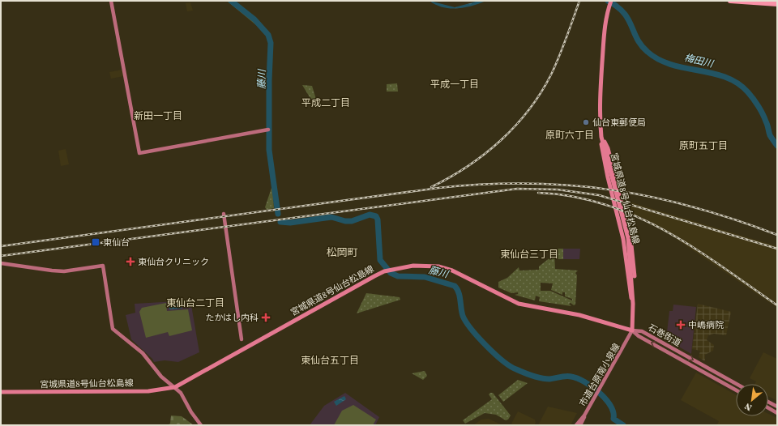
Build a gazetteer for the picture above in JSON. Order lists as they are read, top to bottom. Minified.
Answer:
{"streets":{"main road":["宮城県道8号仙台松島線"],"street":["石巻街道","市道台原南小泉線"]},"crossings":[["宮城県道8号仙台松島線","石巻街道"],["宮城県道8号仙台松島線","市道台原南小泉線"],["石巻街道","市道台原南小泉線"]],"districts":["平成一丁目","平成二丁目","新田一丁目","原町六丁目","原町五丁目","松岡町","東仙台三丁目","東仙台二丁目","東仙台五丁目"],"water":["梅田川","藤川"],"places":{"other":["仙台東郵便局"],"transit":["東仙台"],"health":["東仙台クリニック","たかはし内科","中嶋病院"]},"north":"bottom left"}
